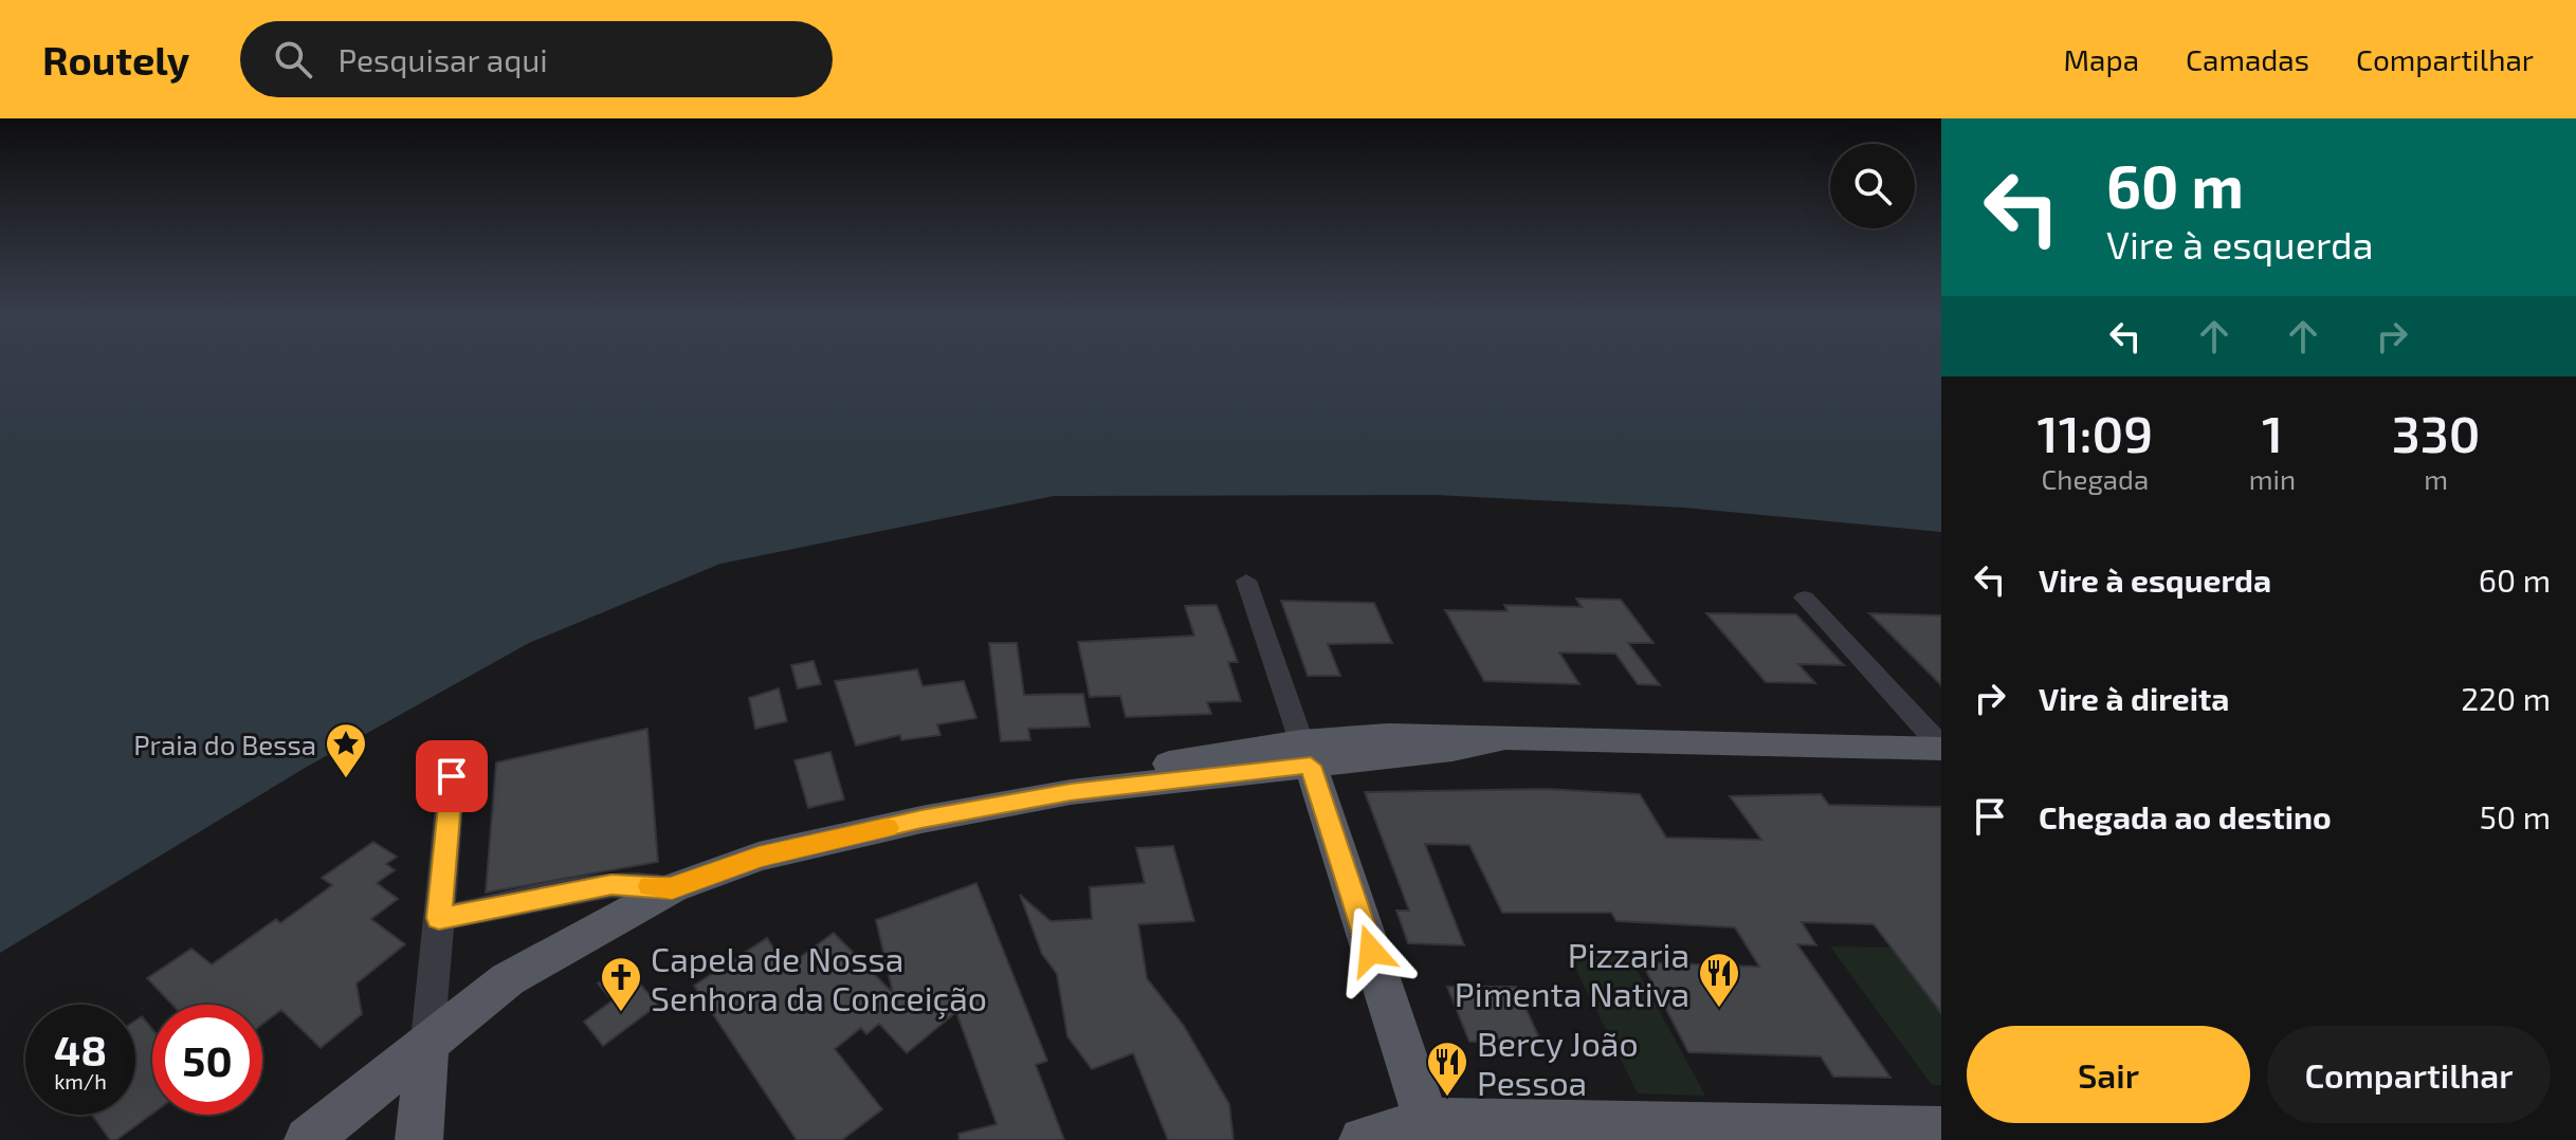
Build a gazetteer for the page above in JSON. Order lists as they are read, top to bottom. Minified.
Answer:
{"places":{"place":["Praia do Bessa"],"restaurant":["Pizzaria Pimenta Nativa","Bercy João Pessoa"],"church":["Capela de Nossa Senhora da Conceição"]},"page":{"header":"Routely","search":"Pesquisar aqui","nav":["Mapa","Camadas","Compartilhar"],"turn":["60 m","Vire à esquerda"],"eta":["11:09","Chegada","1","min","330","m"],"list":[{"name":"Vire à esquerda","value":"60 m"},{"name":"Vire à direita","value":"220 m"},{"name":"Chegada ao destino","value":"50 m"}],"speed":"48 km/h","limit":"50","buttons":["Sair","Compartilhar"]}}
